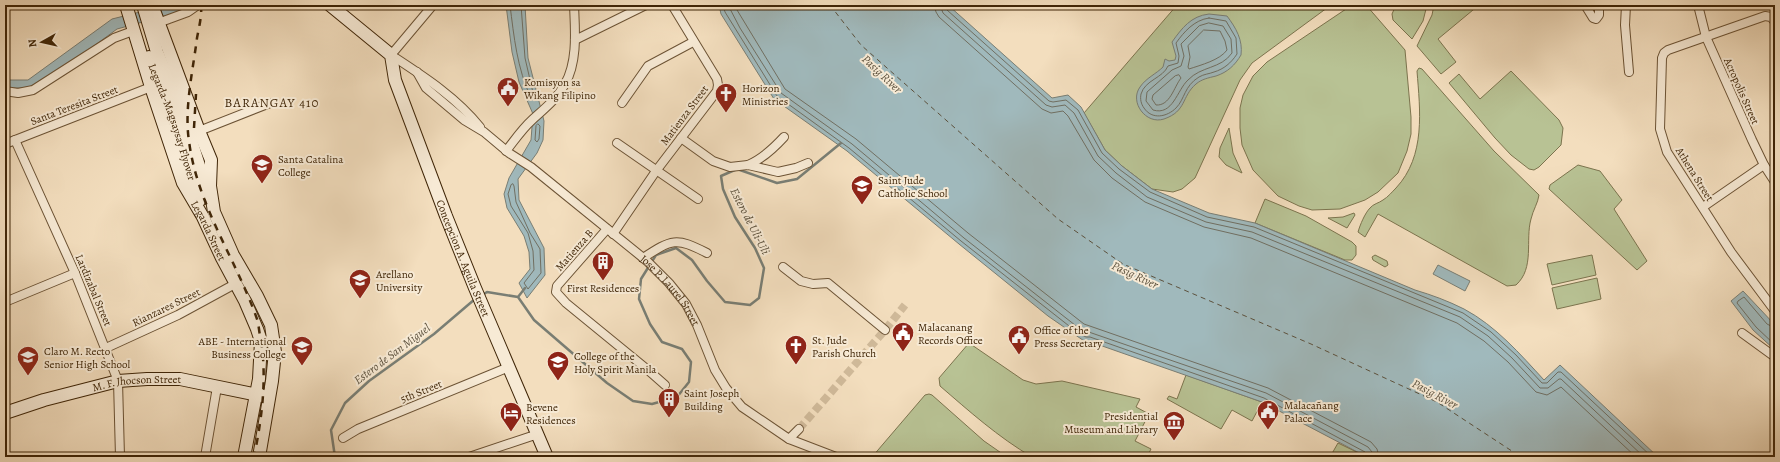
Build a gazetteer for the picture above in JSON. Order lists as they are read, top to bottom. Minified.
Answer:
{"streets":{"main road":["Legarda-Magsaysay Flyover","Legarda Street","Concepcion A. Aguila Street","Jose P. Laurel Street","M. F. Jhocson Street"],"street":["Acropolis Street","Santa Teresita Street","Matienza Street","Athena Street","Matienza B","Lardizabal Street","Rianzares Street","5th Street"]},"crossings":[["Acropolis Street","Athena Street"],["Santa Teresita Street","Legarda Street"],["Santa Teresita Street","Lardizabal Street"],["Matienza Street","Matienza B"],["Matienza Street","Jose P. Laurel Street"],["Legarda-Magsaysay Flyover","Legarda Street"],["Legarda Street","Rianzares Street"],["Legarda Street","M. F. Jhocson Street"],["Matienza B","Jose P. Laurel Street"],["Concepcion A. Aguila Street","Jose P. Laurel Street"],["Concepcion A. Aguila Street","5th Street"],["Lardizabal Street","Rianzares Street"],["Lardizabal Street","M. F. Jhocson Street"]],"districts":["BARANGAY 410"],"water":["Pasig River","Estero de Uli-Uli","Estero de San Miguel"],"places":{"public building":["Komisyon sa Wikang Filipino","Malacanang Records Office","Office of the Press Secretary","Malacañang Palace"],"church":["Horizon Ministries","St. Jude Parish Church"],"school or university":["Santa Catalina College","Saint Jude Catholic School","Arellano University","ABE - International Business College","Claro M. Recto Senior High School","College of the Holy Spirit Manila"],"building":["First Residences","Saint Joseph Building"],"hotel":["Bevene Residences"],"museum":["Presidential Museum and Library"]},"north":"left"}
